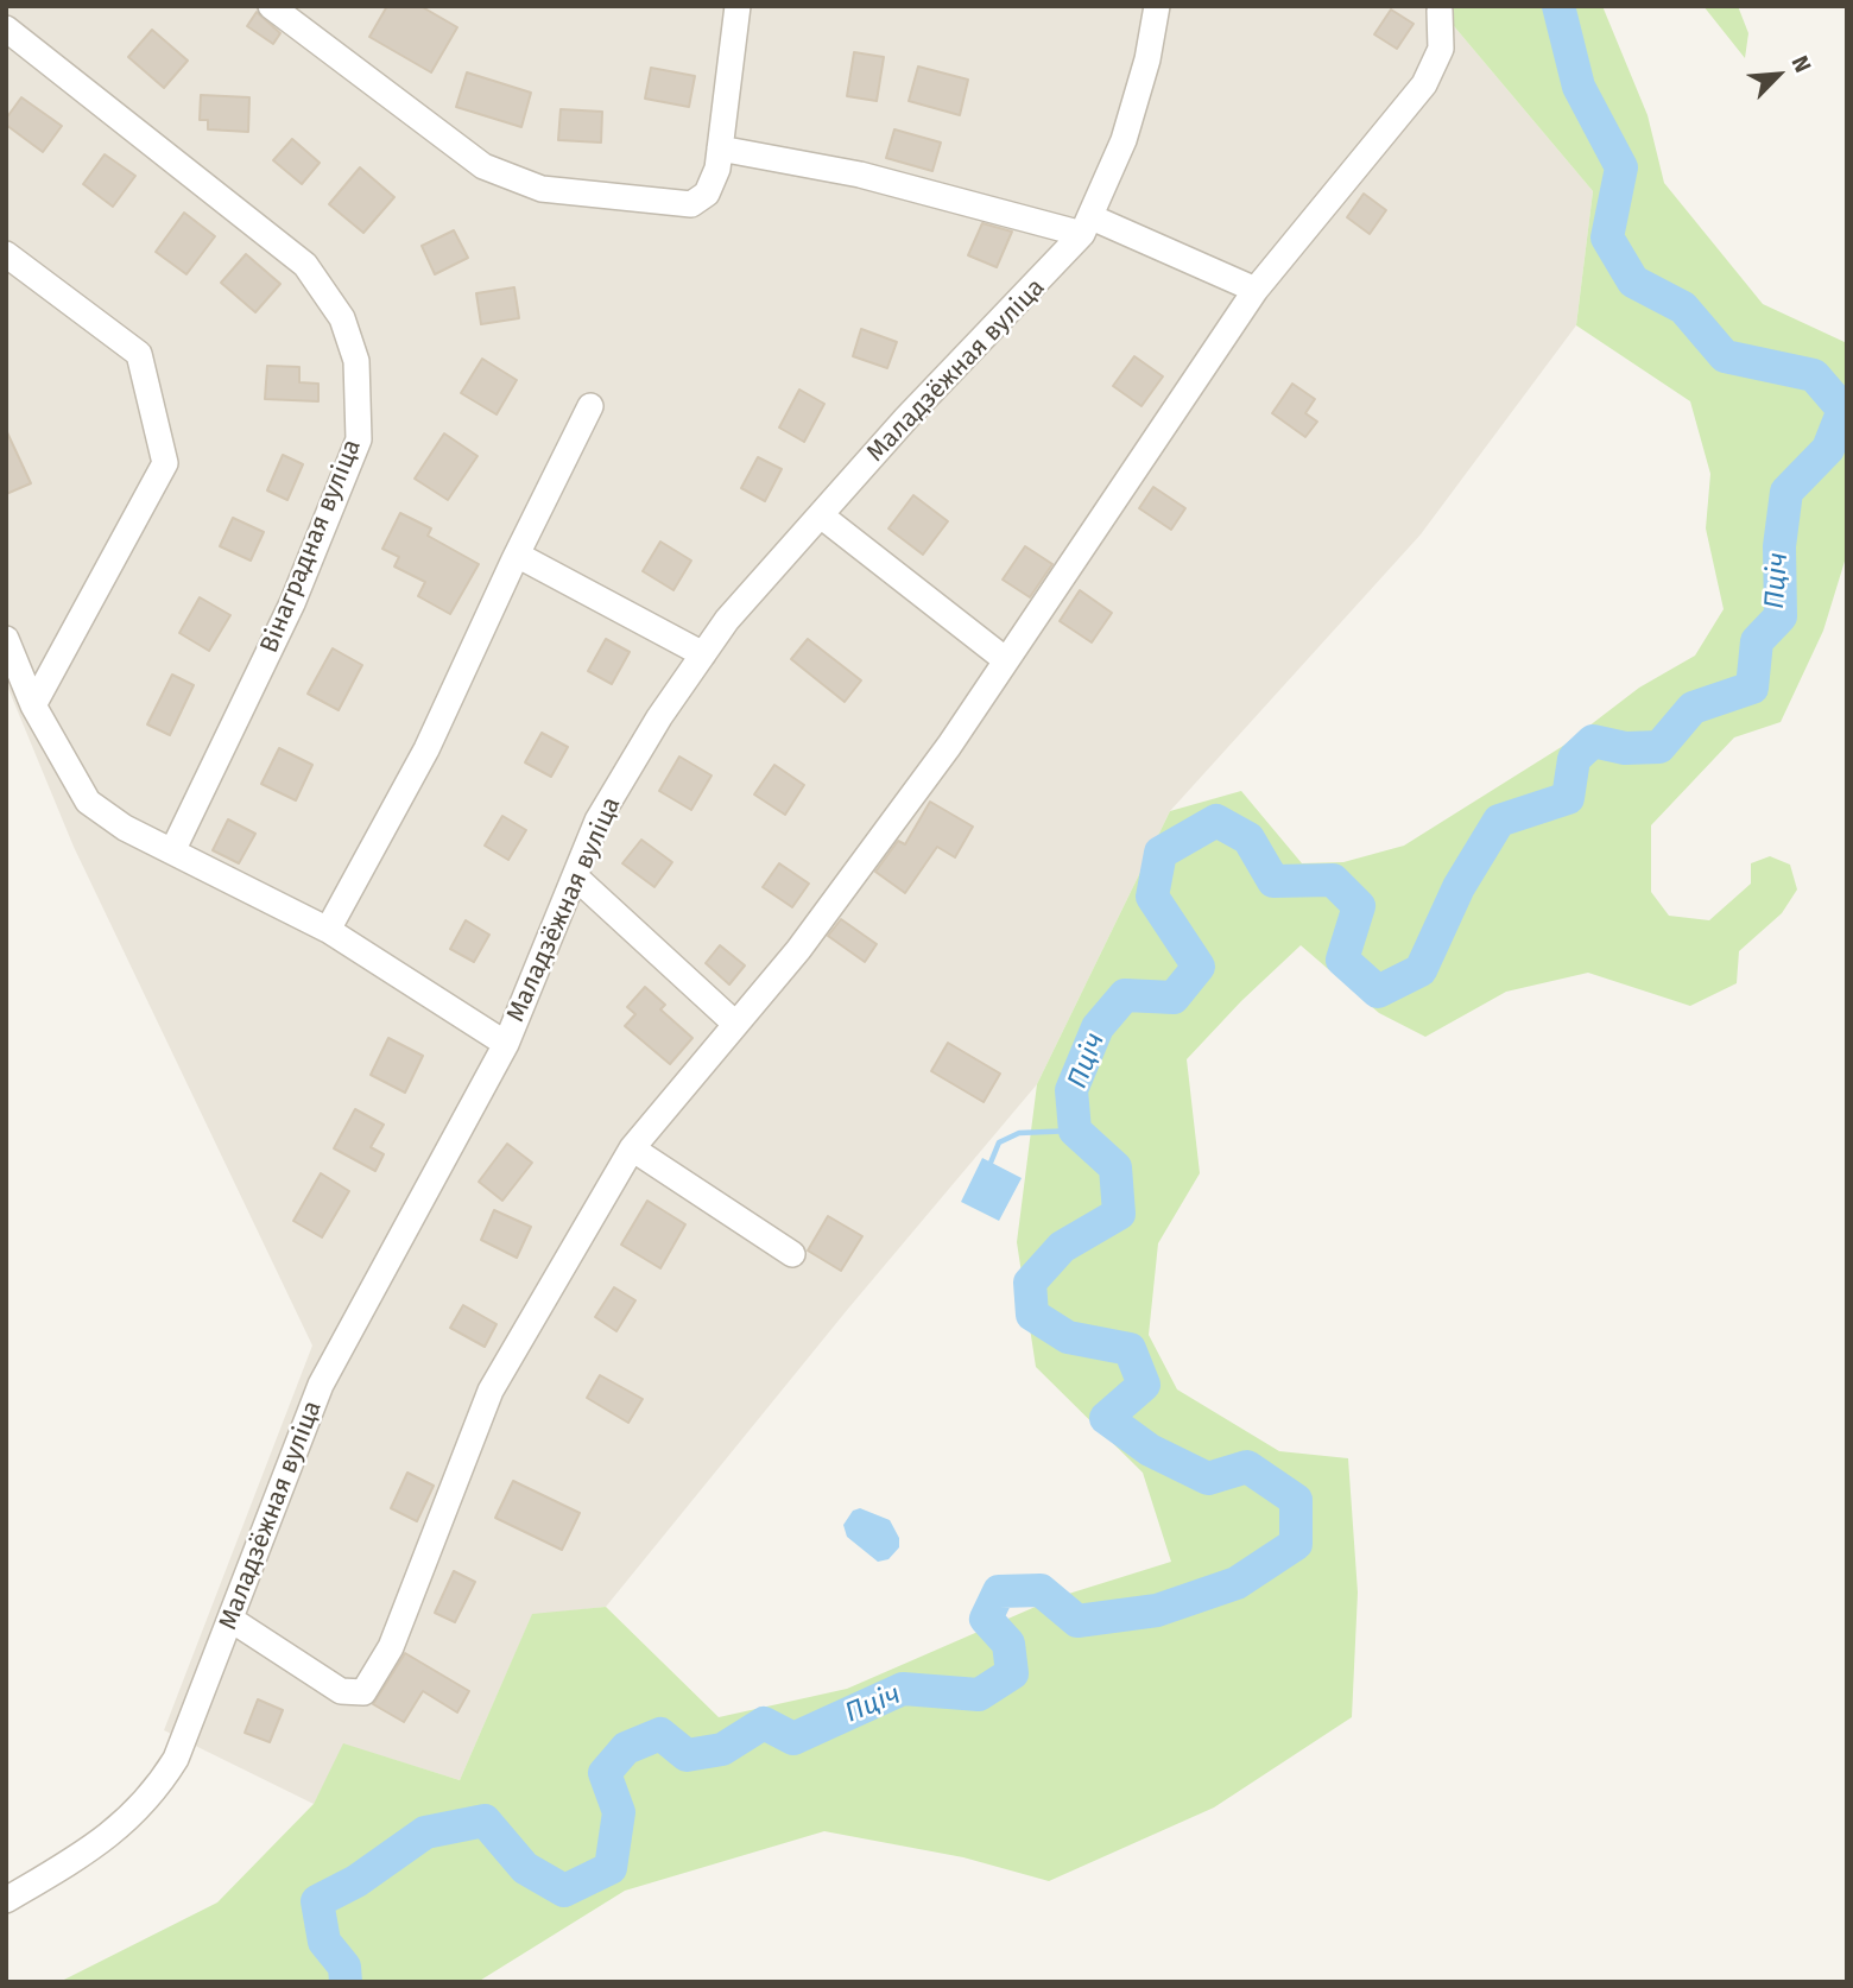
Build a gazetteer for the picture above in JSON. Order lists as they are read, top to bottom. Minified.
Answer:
{"streets":{"street":["Маладзёжная вуліца","Вінаградная вуліца"]},"water":["Пціч"],"north":"top right"}
